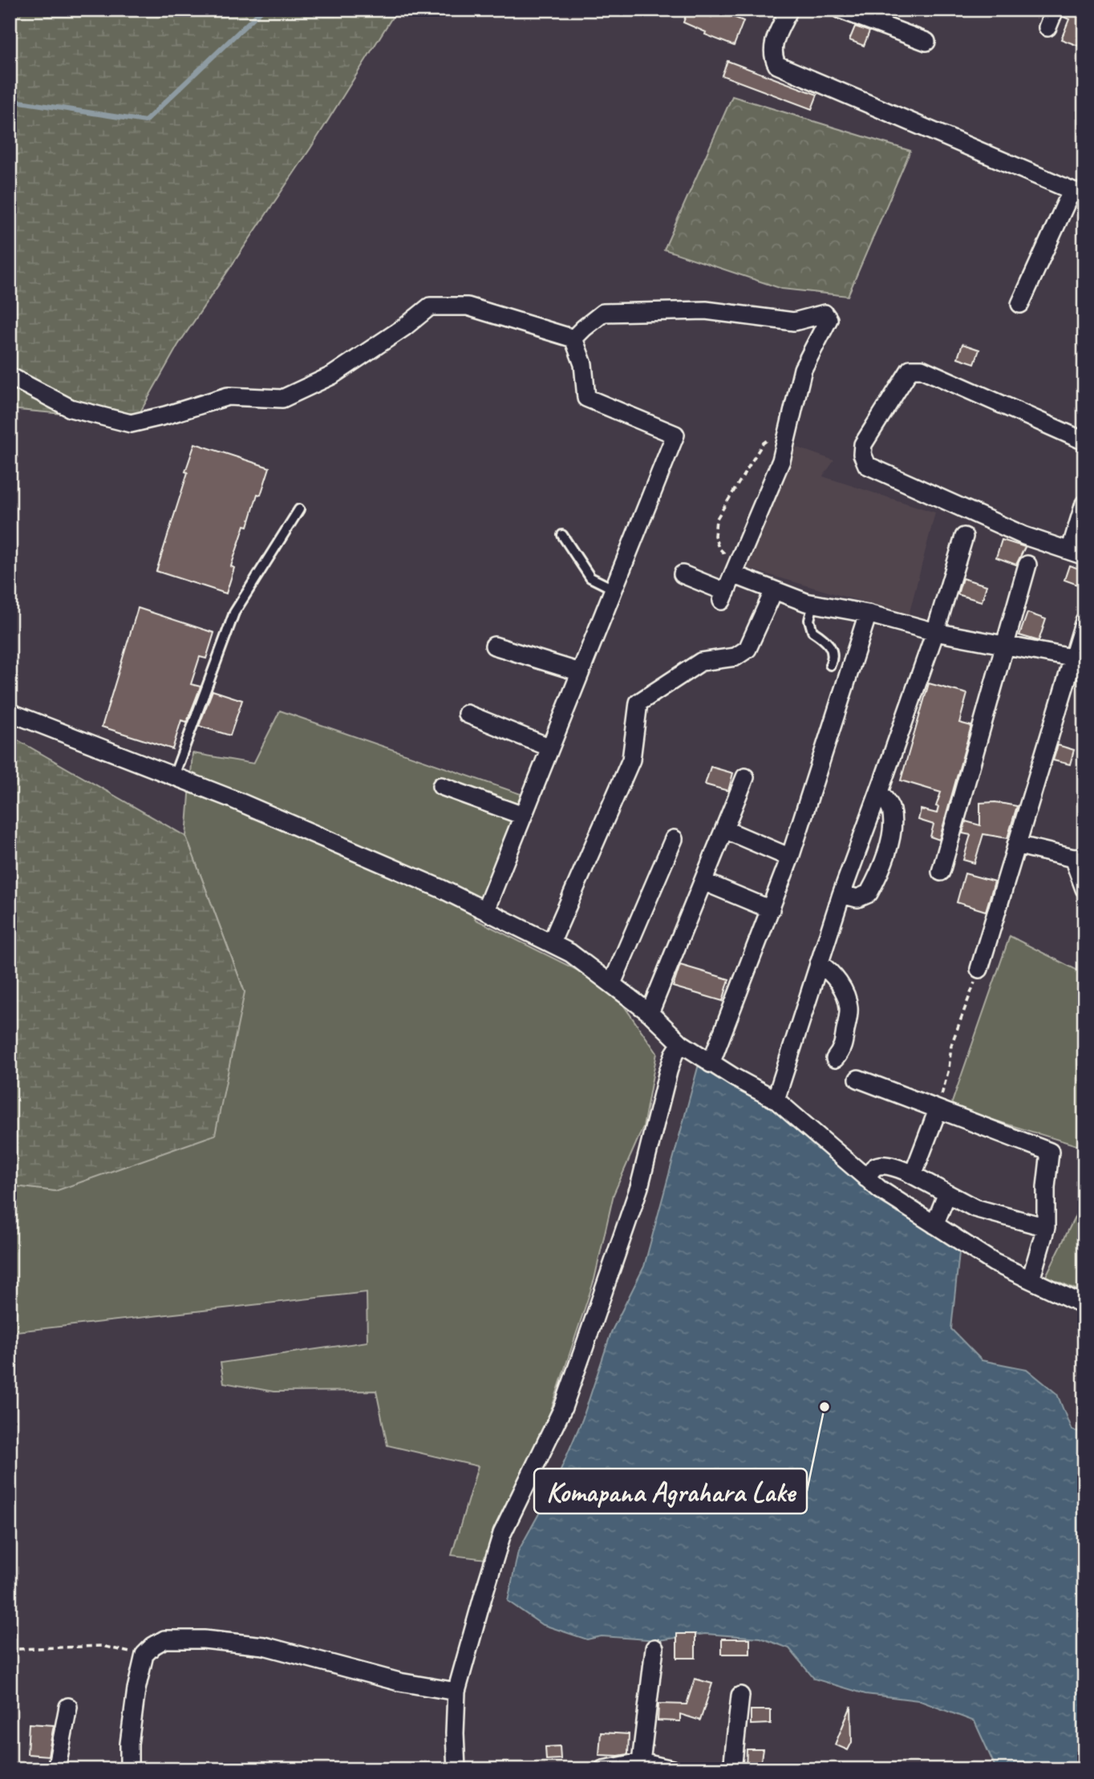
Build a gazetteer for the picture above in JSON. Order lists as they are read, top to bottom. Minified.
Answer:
{"places":["Komapana Agrahara Lake"]}
